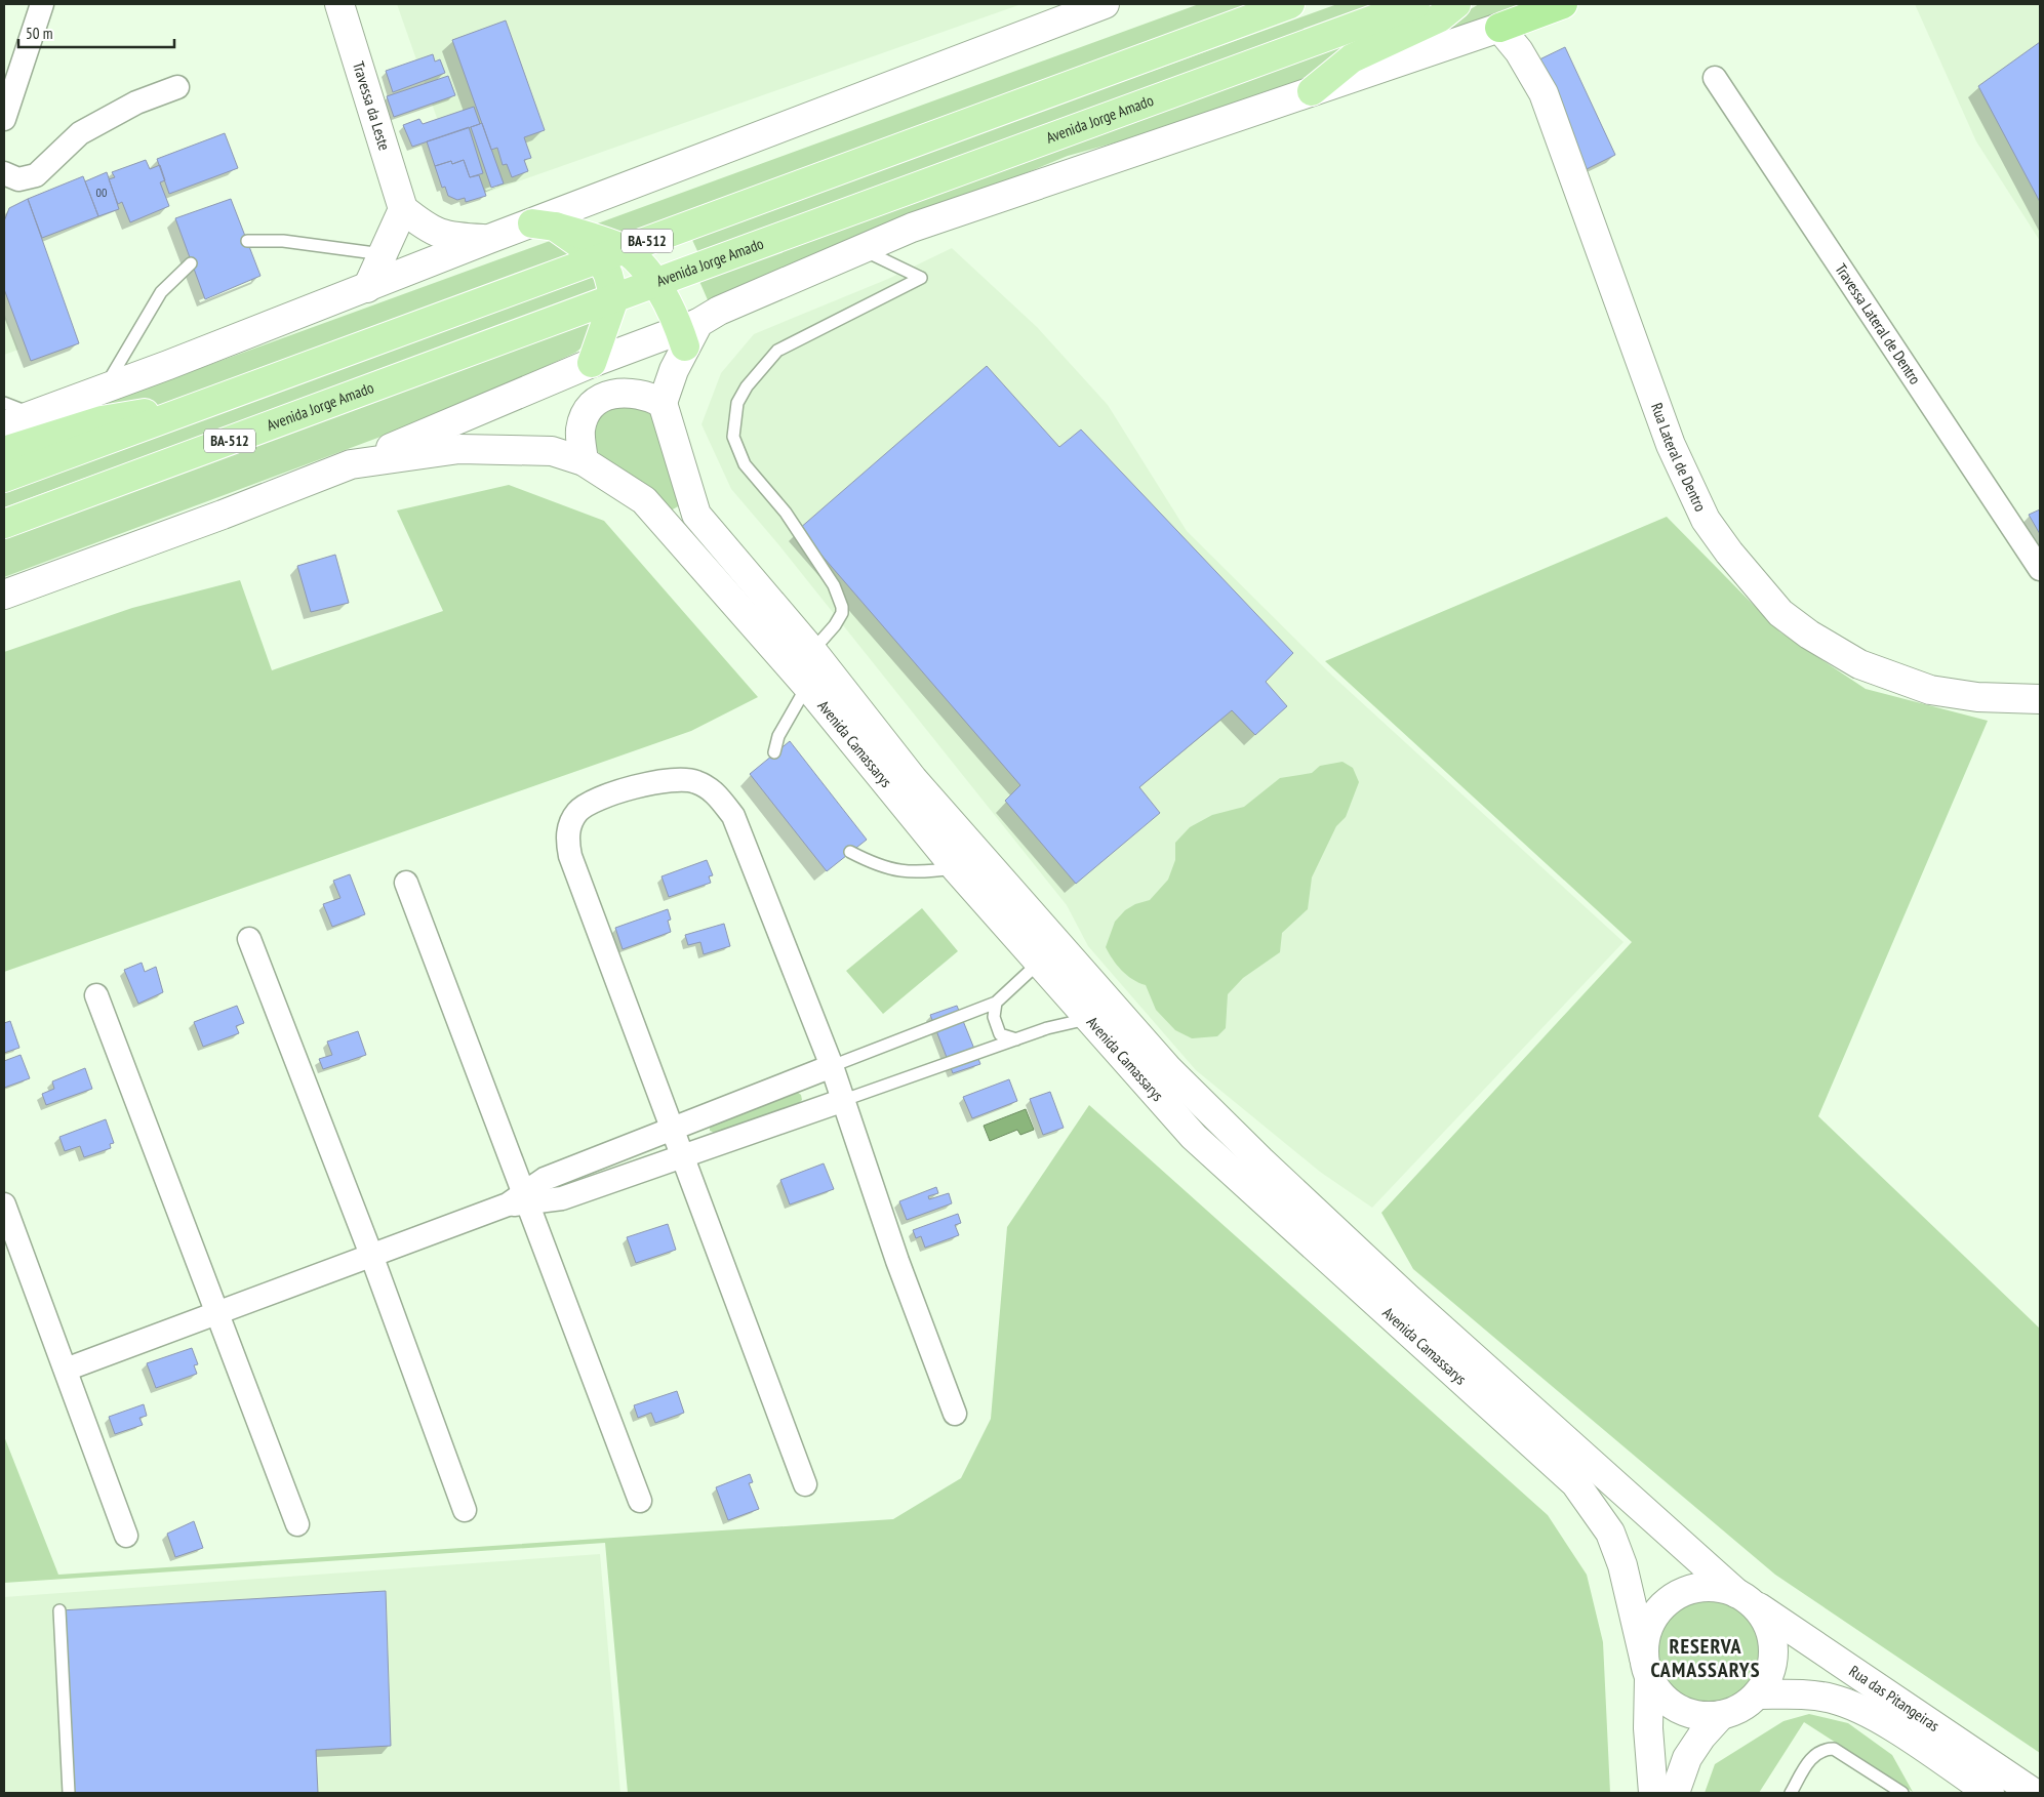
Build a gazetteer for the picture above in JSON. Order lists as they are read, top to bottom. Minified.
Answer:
{"streets":{"main road":["Avenida Jorge Amado","BA-512"],"street":["Travessa da Leste","Travessa Lateral de Dentro","Rua Lateral de Dentro","Avenida Camassarys","Rua das Pitangeiras"]},"crossings":[["Avenida Camassarys","Rua das Pitangeiras"]],"districts":["RESERVA CAMASSARYS"],"house_numbers":["00"],"scale_bar":"50 m"}
